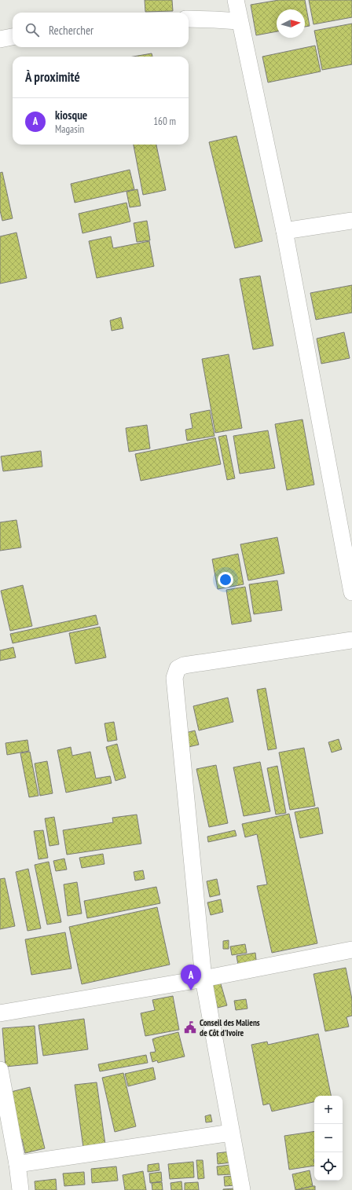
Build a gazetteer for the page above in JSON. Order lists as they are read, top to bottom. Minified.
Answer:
{"places":{"public building":["Conseil des Maliens de Côt d'Ivoire"]},"north":"right","page":{"search":"Rechercher","heading":"À proximité","list":[{"mark":"A","name":"kiosque","note":"Magasin","value":"160 m"}],"pins":"A","map_buttons":["+","−"]}}
